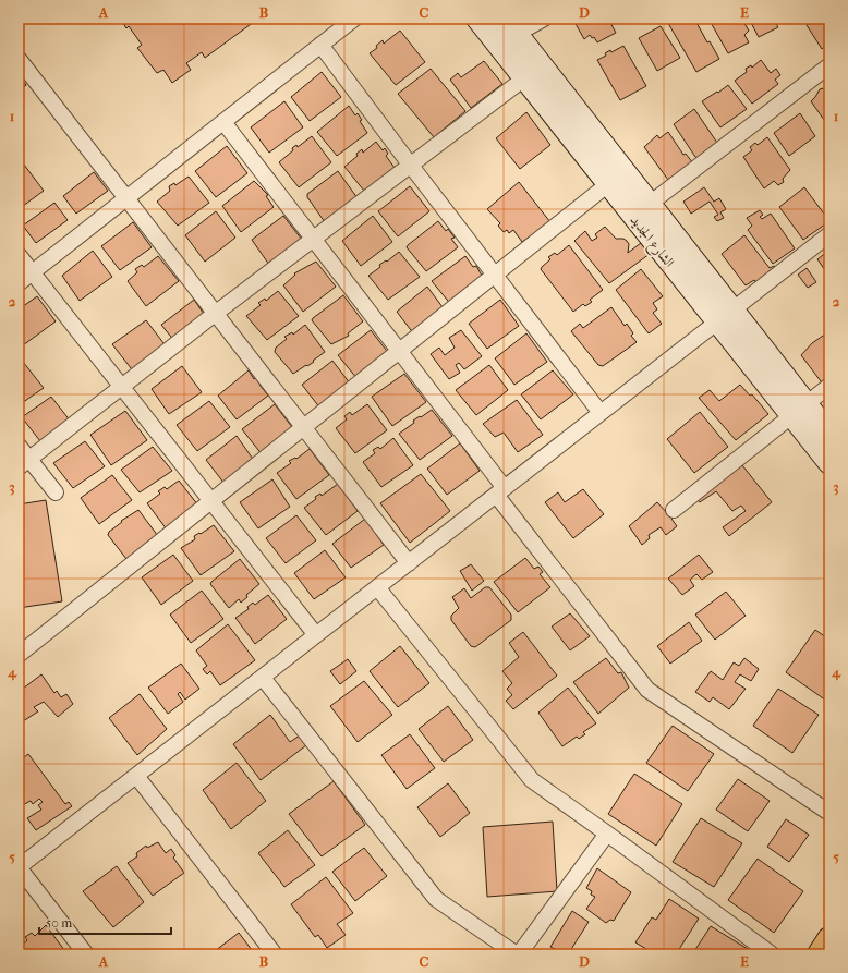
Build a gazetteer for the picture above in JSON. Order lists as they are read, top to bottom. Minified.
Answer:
{"streets":{"street":["الشارع الجديد"]},"scale_bar":"50 m","grid":{"columns":["A","B","C","D","E"],"rows":["1","2","3","4","5"]}}
